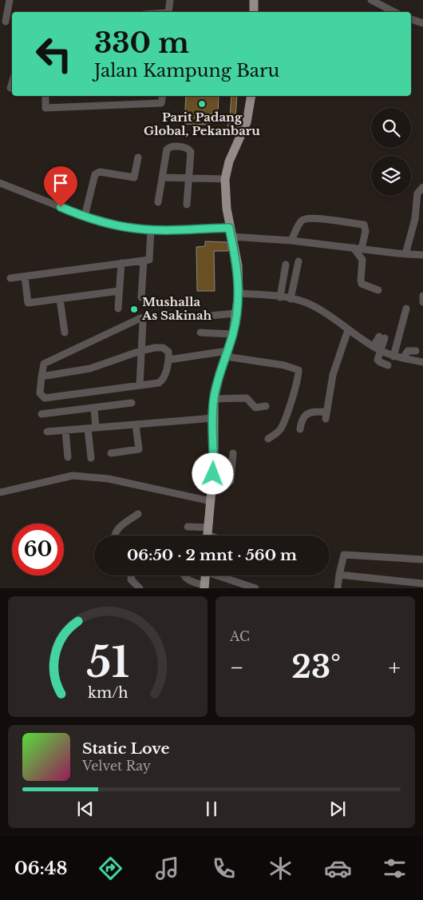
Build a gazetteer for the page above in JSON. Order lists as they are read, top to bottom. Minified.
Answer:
{"places":["Parit Padang Global, Pekanbaru","Mushalla As Sakinah"],"page":{"turn":["330 m","Jalan Kampung Baru"],"limit":"60","trip":"06:50 · 2 mnt · 560 m","tile":"AC","heat":["−","23°","+"],"song":["Static Love","Velvet Ray"],"tabs":"06:48","gauge":["51","km/h"]}}
